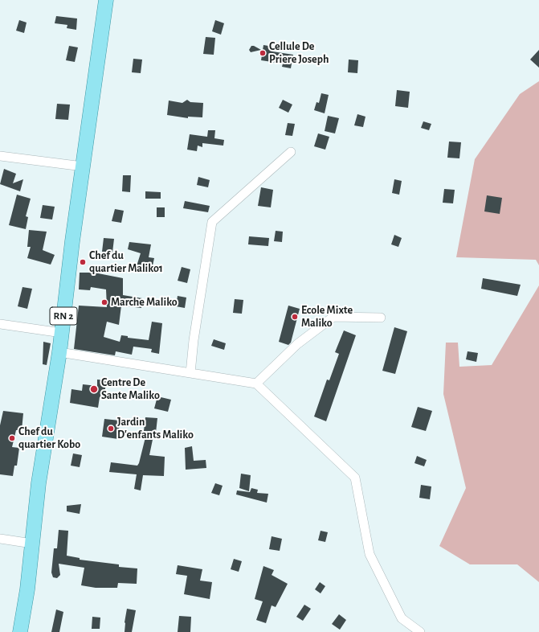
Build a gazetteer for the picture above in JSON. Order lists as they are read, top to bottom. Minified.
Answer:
{"streets":{"main road":["RN 2"]},"places":["Cellule De Priere Joseph","Chef du quartier Maliko1","Marche Maliko","Ecole Mixte Maliko","Centre De Sante Maliko","Jardin D'enfants Maliko","Chef du quartier Kobo"]}
